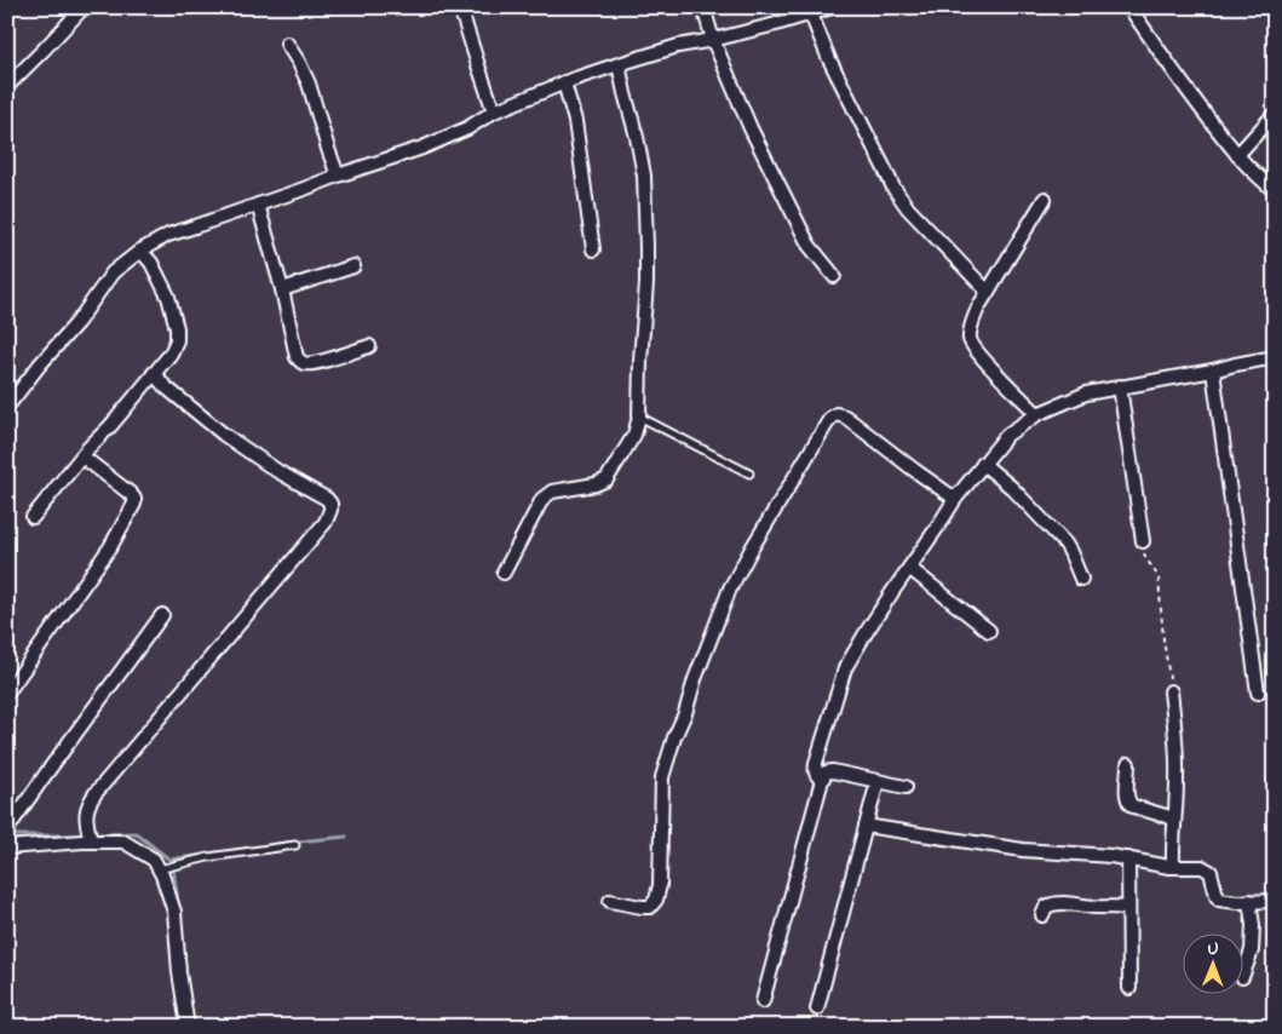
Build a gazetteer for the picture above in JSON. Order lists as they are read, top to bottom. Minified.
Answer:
{"north":"top"}
